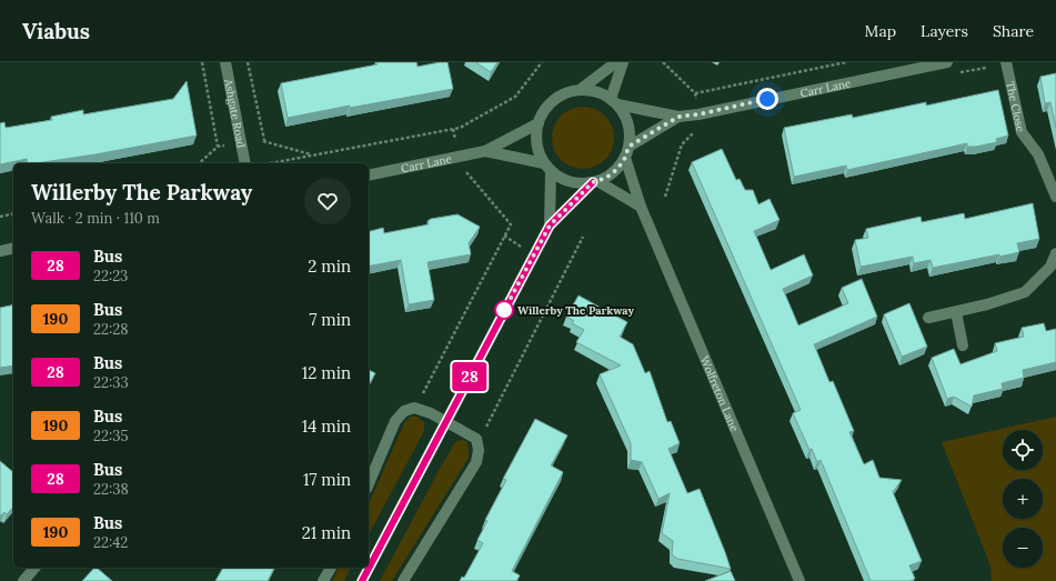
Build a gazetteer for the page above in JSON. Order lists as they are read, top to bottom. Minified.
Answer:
{"streets":{"street":["Carr Lane","The Close","Ashgate Road","Wolfreton Lane"]},"crossings":[["Carr Lane","Wolfreton Lane"]],"places":["Willerby The Parkway"],"lines":["bus line 28"],"page":{"header":"Viabus","nav":["Map","Layers","Share"],"on_map":"28","heading":["Willerby The Parkway","Walk · 2 min · 110 m"],"list":[{"mark":"28","name":"Bus","note":"22:23","value":"2 min"},{"mark":"190","name":"Bus","note":"22:28","value":"7 min"},{"mark":"28","name":"Bus","note":"22:33","value":"12 min"},{"mark":"190","name":"Bus","note":"22:35","value":"14 min"},{"mark":"28","name":"Bus","note":"22:38","value":"17 min"},{"mark":"190","name":"Bus","note":"22:42","value":"21 min"}],"map_buttons":["+","−"]}}
